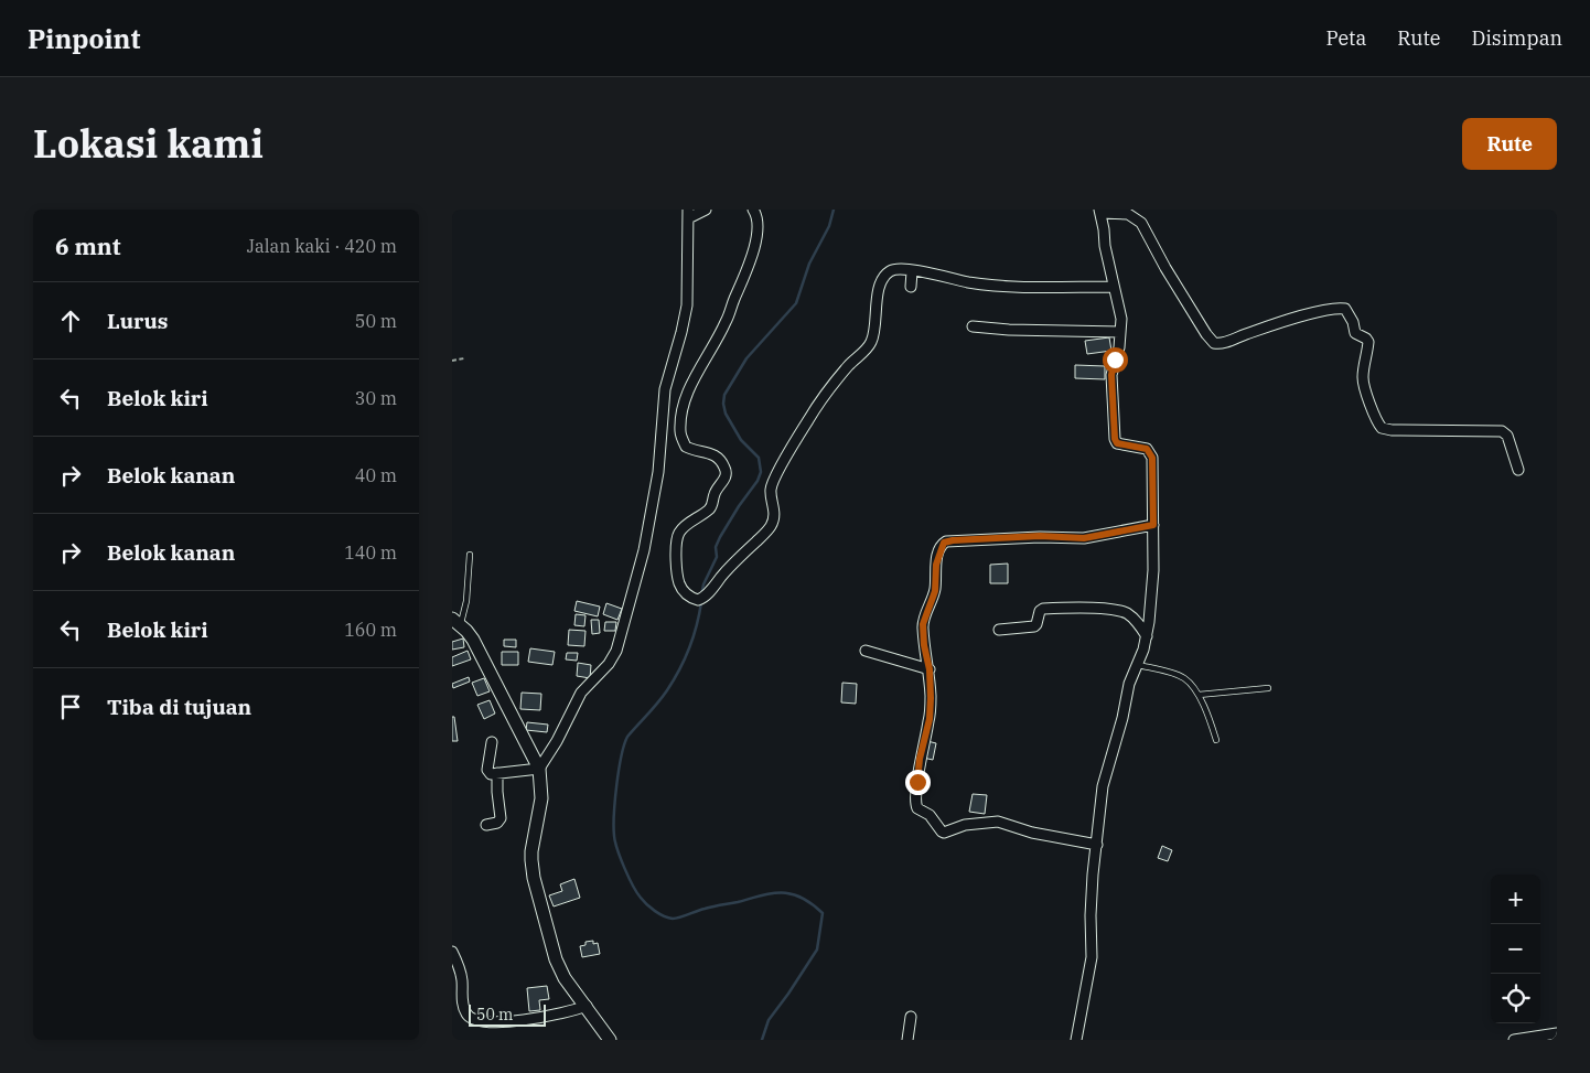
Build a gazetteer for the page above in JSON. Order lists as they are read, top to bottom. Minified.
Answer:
{"scale_bar":"50 m","page":{"header":"Pinpoint","nav":["Peta","Rute","Disimpan"],"title":"Lokasi kami","buttons":"Rute","heading":["6 mnt","Jalan kaki · 420 m"],"list":[["Lurus","50 m"],["Belok kiri","30 m"],["Belok kanan","40 m"],["Belok kanan","140 m"],["Belok kiri","160 m"],"Tiba di tujuan"],"map_buttons":["+","−"],"scale":"50 m"}}
